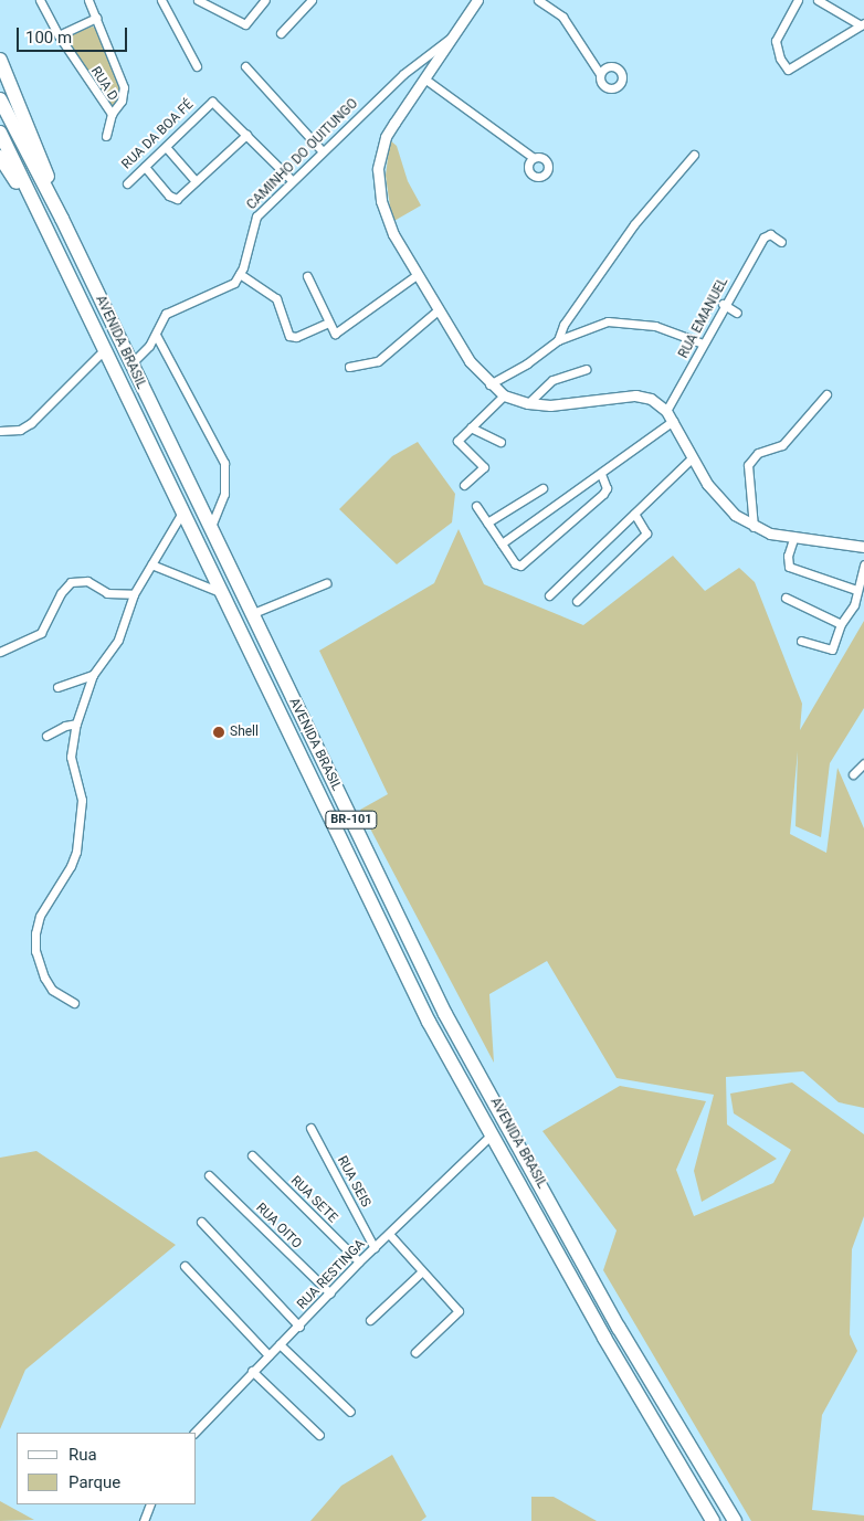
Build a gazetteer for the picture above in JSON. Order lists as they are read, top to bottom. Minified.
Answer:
{"streets":{"highway":["AVENIDA BRASIL","BR-101"],"street":["RUA D","RUA DA BOA FÉ","CAMINHO DO OUITUNGO","RUA EMANUEL","RUA SEIS","RUA SETE","RUA OITO","RUA RESTINGA"]},"crossings":[["AVENIDA BRASIL","RUA RESTINGA"],["RUA SEIS","RUA RESTINGA"],["RUA SETE","RUA RESTINGA"],["RUA OITO","RUA RESTINGA"]],"places":["Shell"],"legend":["Rua","Parque"],"scale_bar":"100 m"}
